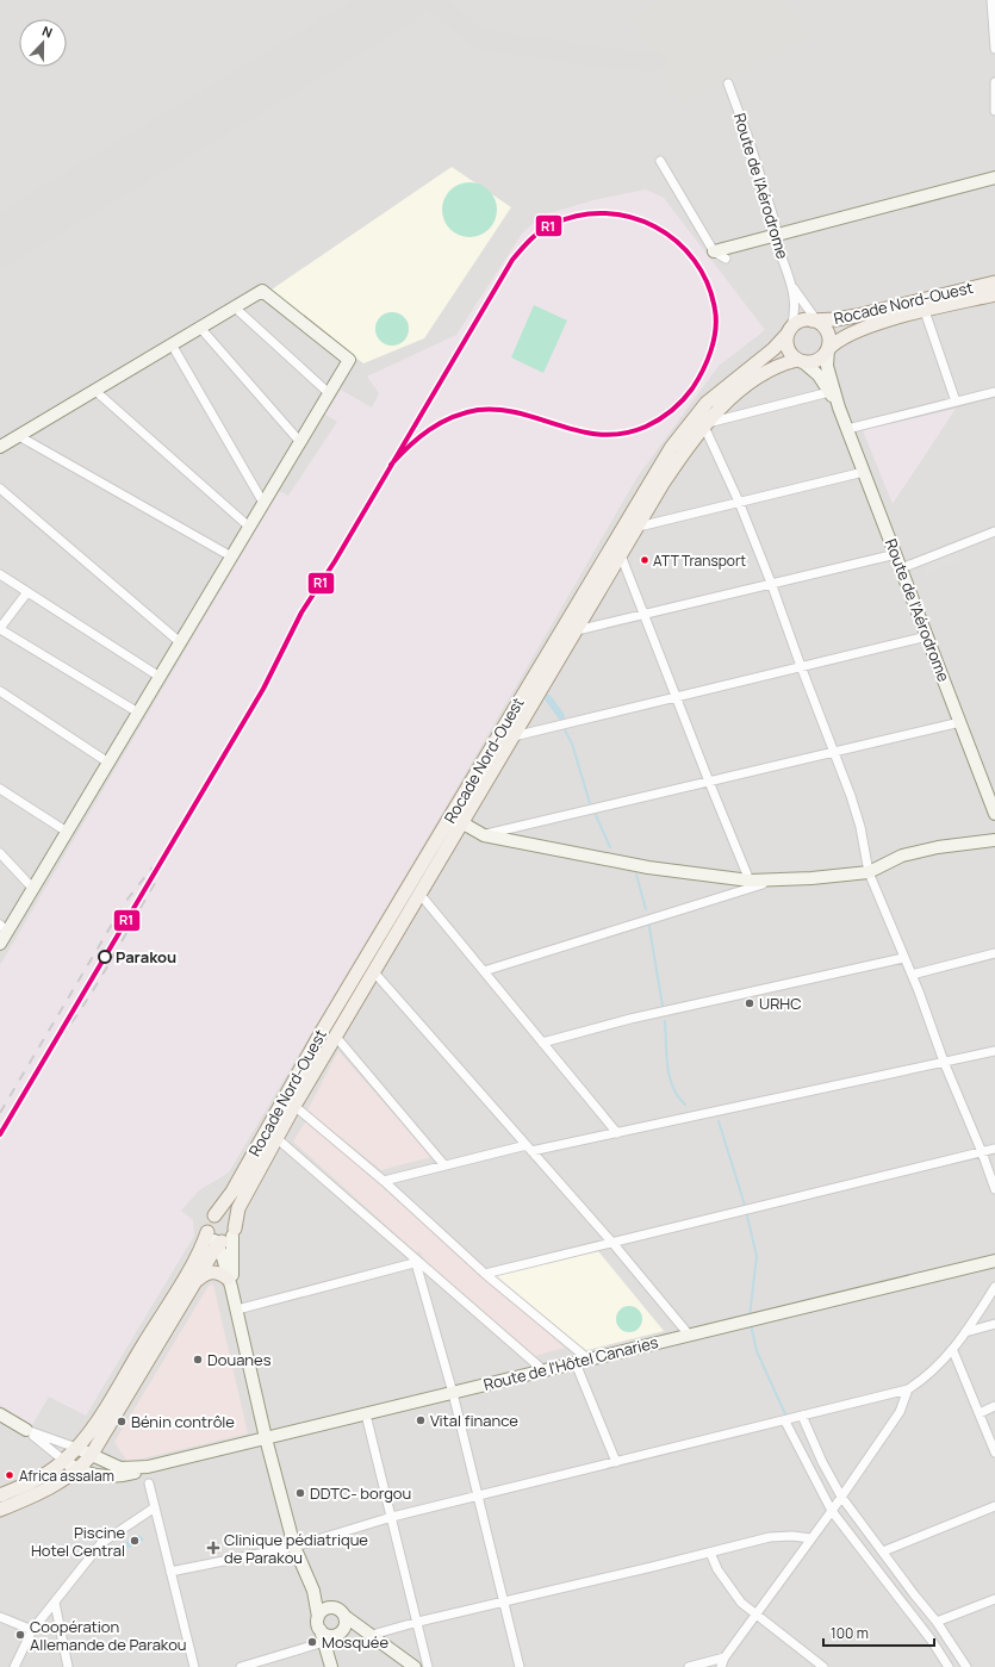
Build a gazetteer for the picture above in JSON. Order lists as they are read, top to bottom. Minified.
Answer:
{"streets":{"main road":["Rocade Nord-Ouest"],"street":["Route de l'Aérodrome","Route de l'Hôtel Canaries"]},"crossings":[["Route de l'Aérodrome","Rocade Nord-Ouest"],["Rocade Nord-Ouest","Route de l'Hôtel Canaries"]],"places":{"other":["ATT Transport","Parakou","URHC","Douanes","Vital finance","Bénin contrôle","Africa assalam","DDTC- borgou","Piscine Hotel Central","Coopération Allemande de Parakou","Mosquée"],"health":["Clinique pédiatrique de Parakou"]},"lines":["transit line R1"],"scale_bar":"100 m","north":"top"}
